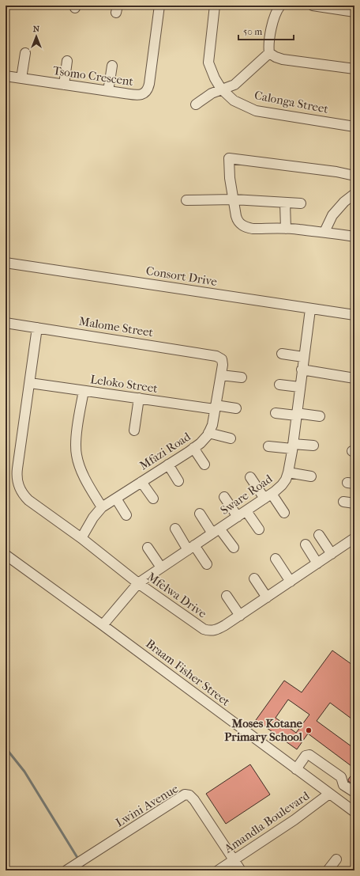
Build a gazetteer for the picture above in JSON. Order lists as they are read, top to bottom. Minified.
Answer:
{"streets":{"street":["Tsomo Crescent","Calonga Street","Consort Drive","Malome Street","Leloko Street","Mfazi Road","Sware Road","Mfelwa Drive","Braam Fisher Street","Lwini Avenue","Amandla Boulevard"]},"crossings":[["Consort Drive","Sware Road"],["Malome Street","Mfazi Road"],["Leloko Street","Mfazi Road"],["Leloko Street","Mfelwa Drive"],["Mfazi Road","Mfelwa Drive"],["Sware Road","Mfelwa Drive"],["Sware Road","Braam Fisher Street"],["Braam Fisher Street","Amandla Boulevard"],["Lwini Avenue","Amandla Boulevard"]],"places":["Moses Kotane Primary School"],"scale_bar":"50 m","north":"top"}
